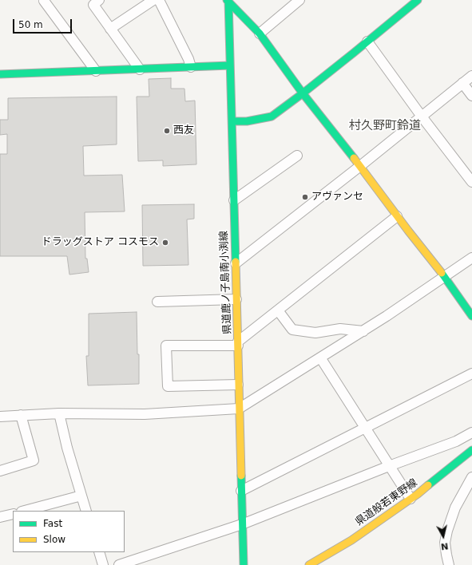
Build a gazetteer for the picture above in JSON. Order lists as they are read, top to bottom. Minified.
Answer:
{"streets":{"street":["県道鹿ノ子島南小渕線","県道般若東野線"]},"districts":["村久野町鈴道"],"places":["西友","アヴァンセ","ドラッグストア コスモス"],"legend":["Fast","Slow"],"scale_bar":"50 m","north":"bottom"}
